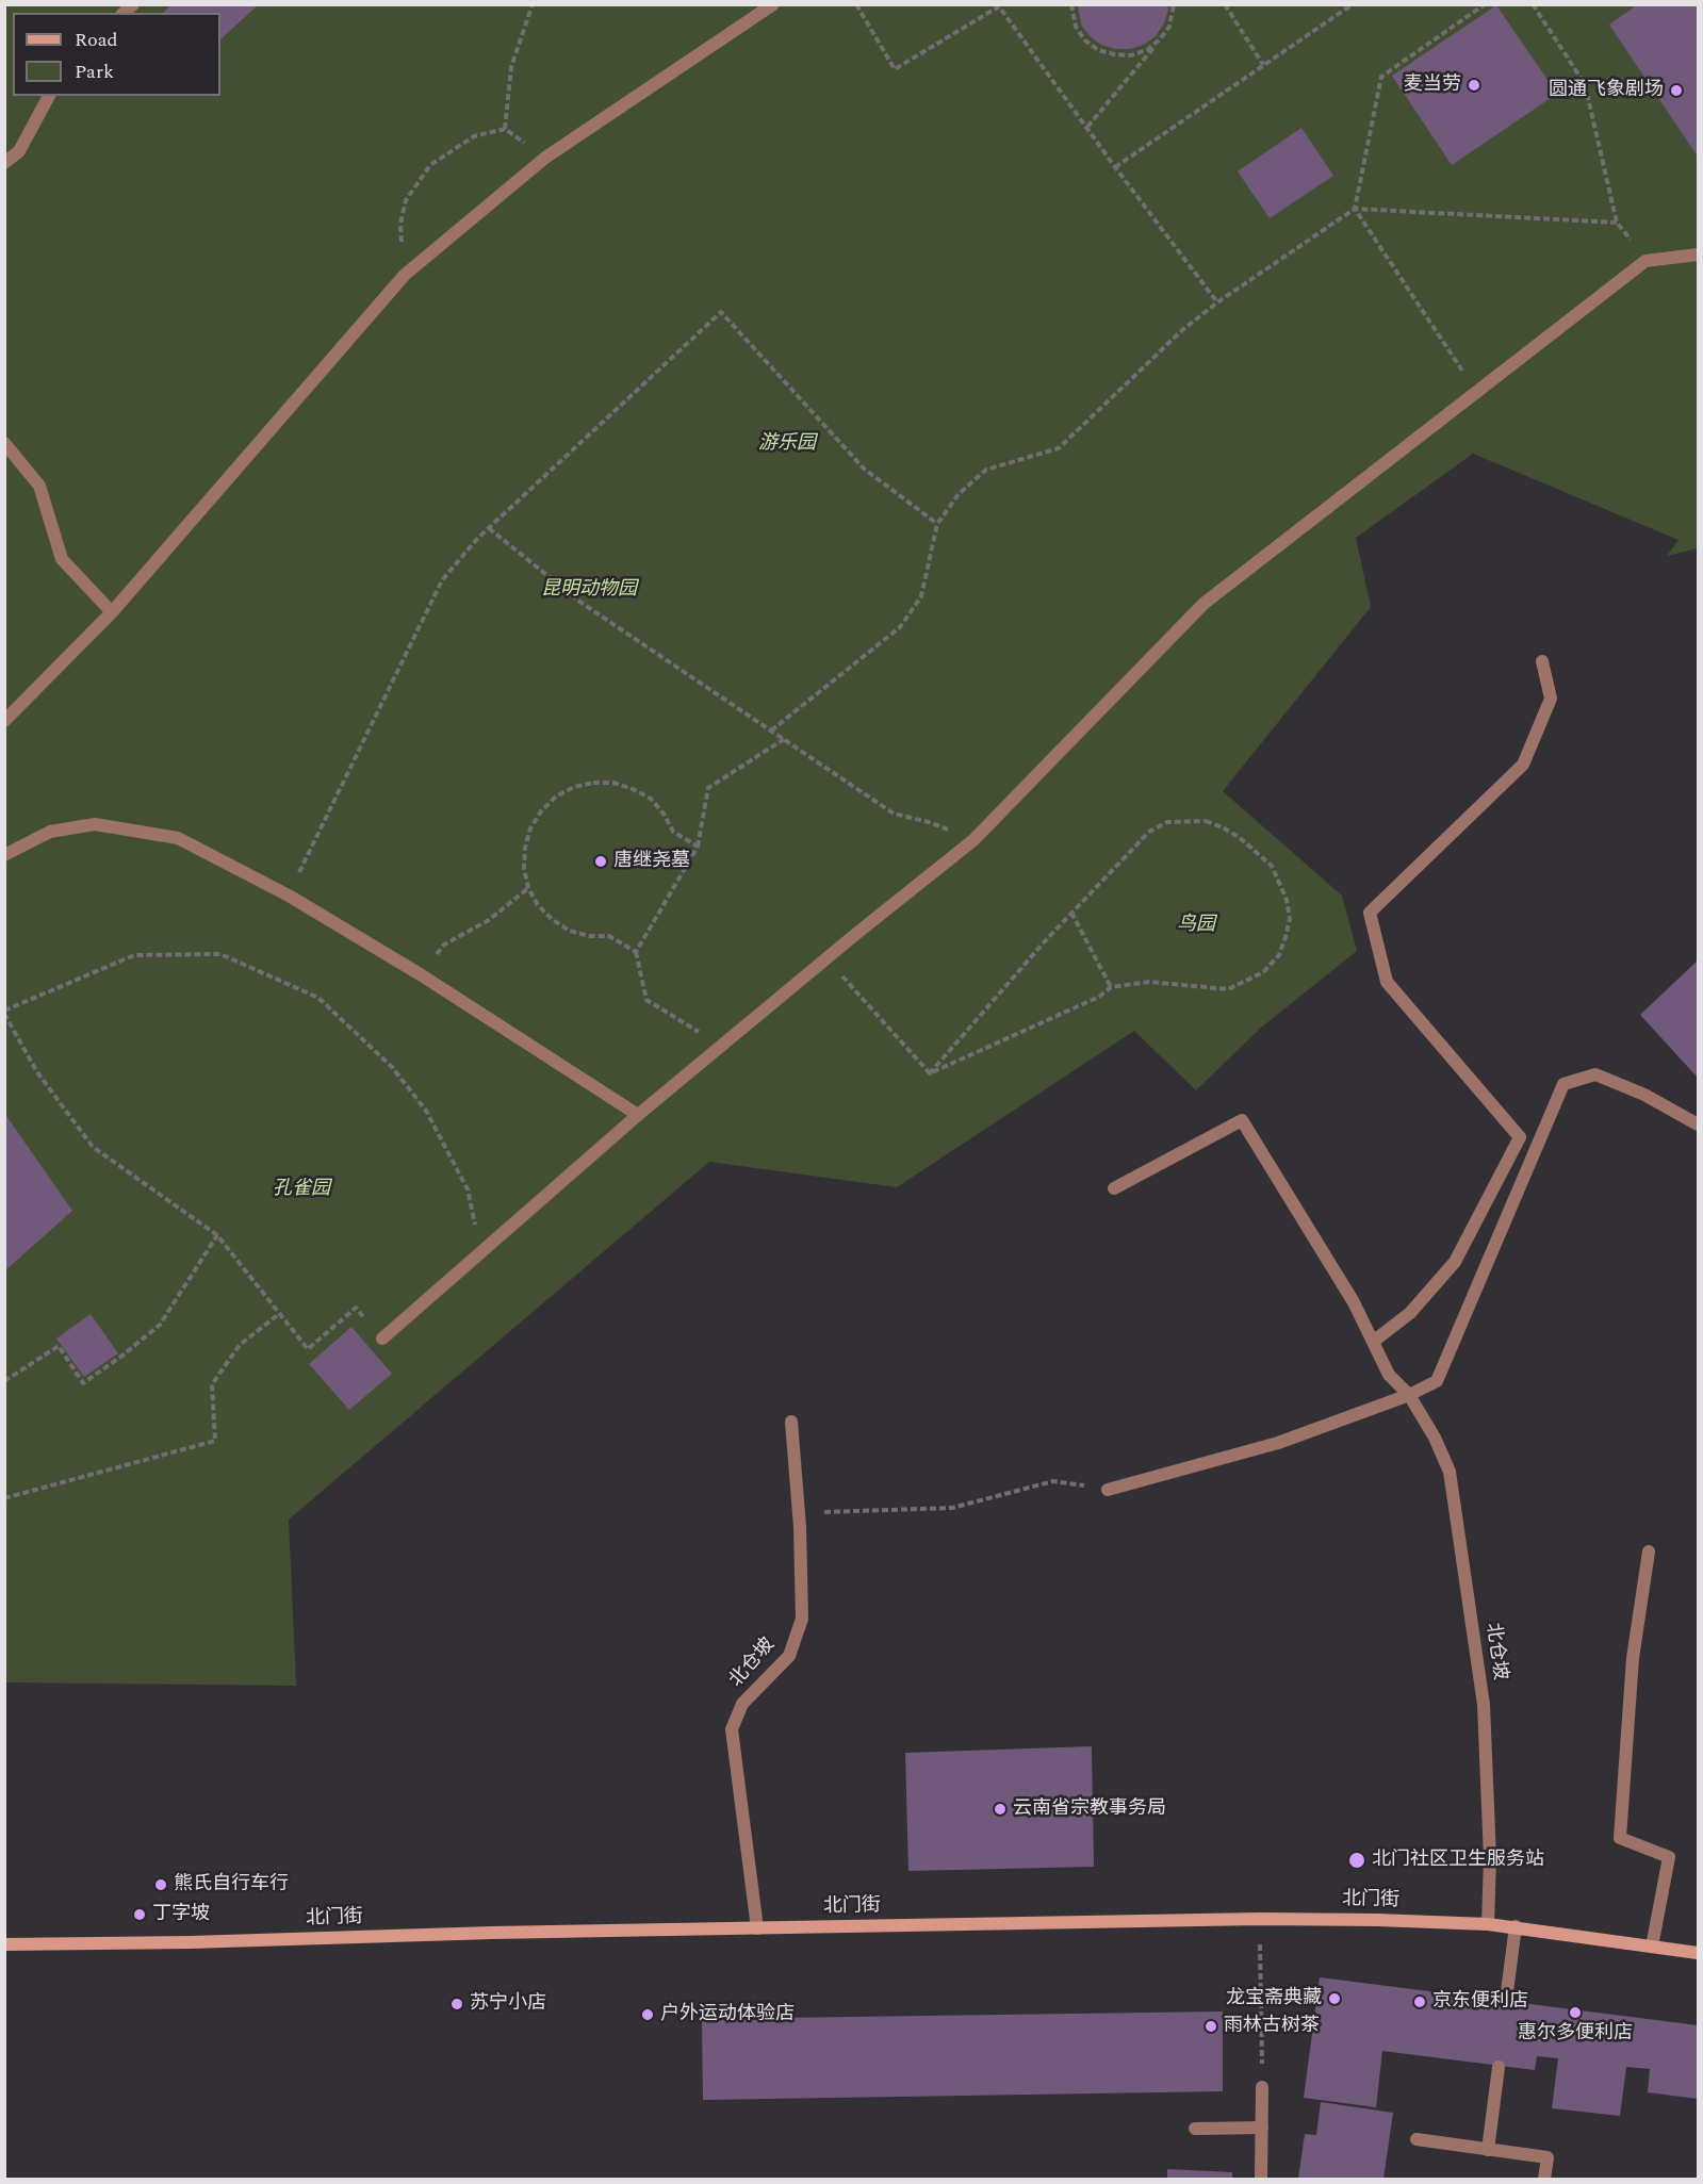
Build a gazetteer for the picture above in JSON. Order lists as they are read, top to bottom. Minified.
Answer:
{"streets":{"street":["北仓坡","北门街"]},"crossings":[["北仓坡","北门街"]],"parks":["游乐园","昆明动物园","鸟园","孔雀园"],"places":["麦当劳","圆通飞象剧场","唐继尧墓","云南省宗教事务局","北门社区卫生服务站","熊氏自行车行","丁字坡","龙宝斋典藏","京东便利店","苏宁小店","惠尔多便利店","户外运动体验店","雨林古树茶"],"legend":["Road","Park"]}
